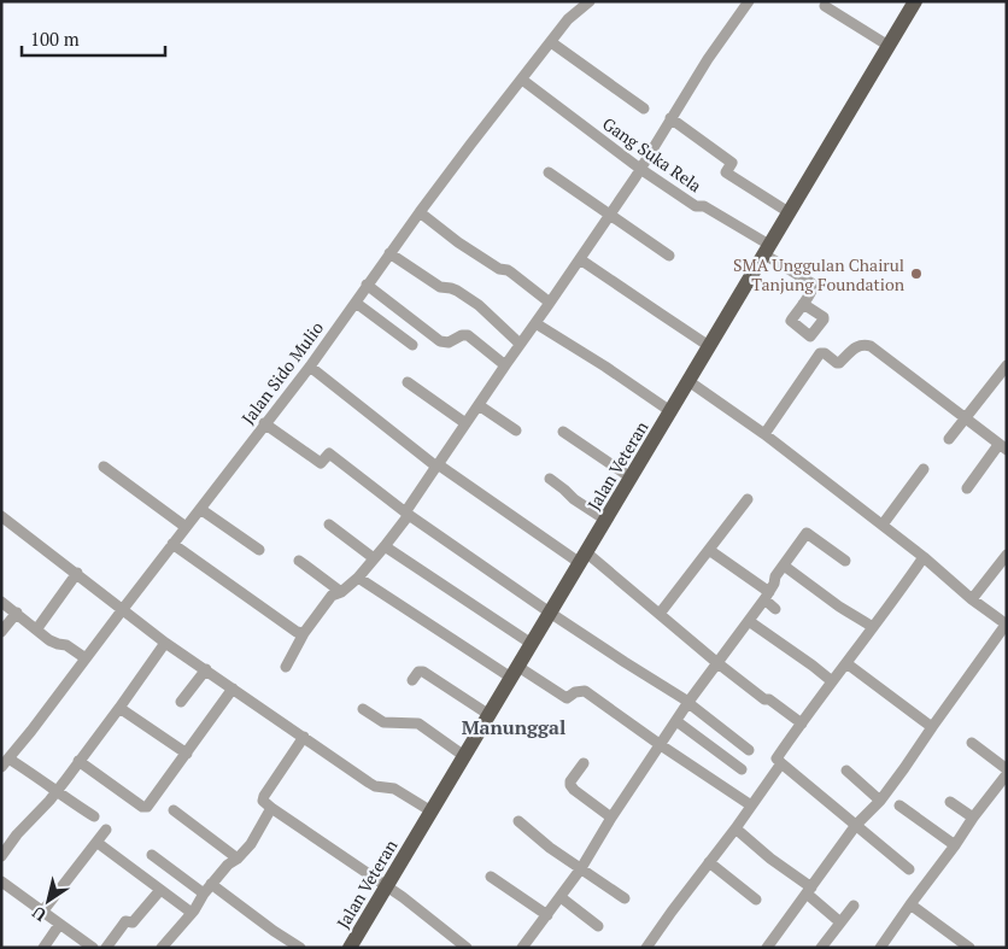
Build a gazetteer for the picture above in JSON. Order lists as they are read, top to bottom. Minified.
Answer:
{"streets":{"main road":["Jalan Veteran"],"street":["Gang Suka Rela","Jalan Sido Mulio"]},"crossings":[["Gang Suka Rela","Jalan Sido Mulio"],["Gang Suka Rela","Jalan Veteran"]],"districts":["Manunggal"],"places":["SMA Unggulan Chairul Tanjung Foundation"],"scale_bar":"100 m","north":"bottom left"}
